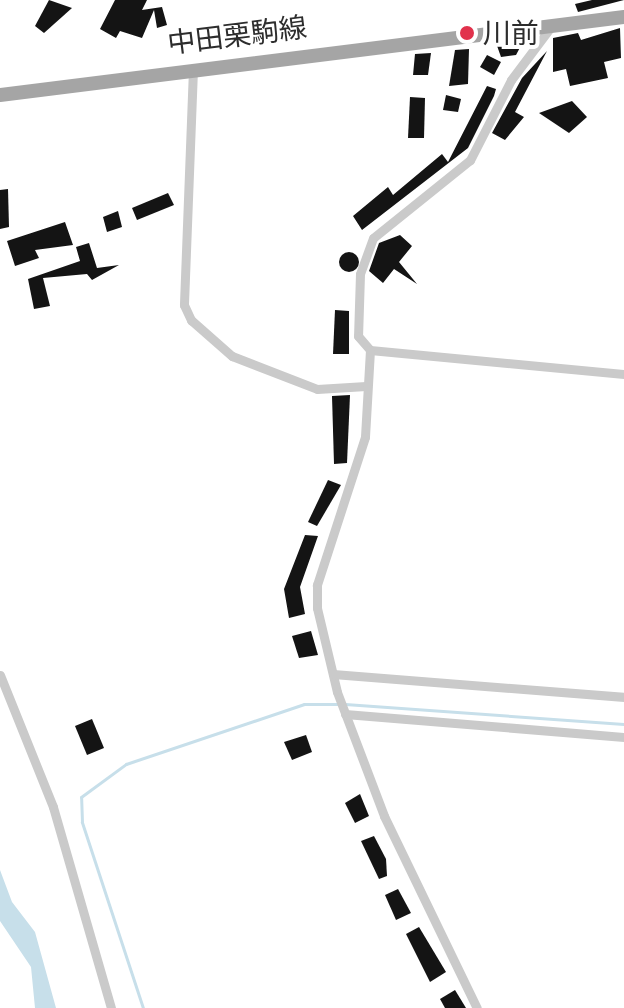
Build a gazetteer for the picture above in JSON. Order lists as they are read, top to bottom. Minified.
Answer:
{"streets":{"main road":["中田栗駒線"]},"places":["川前"]}
